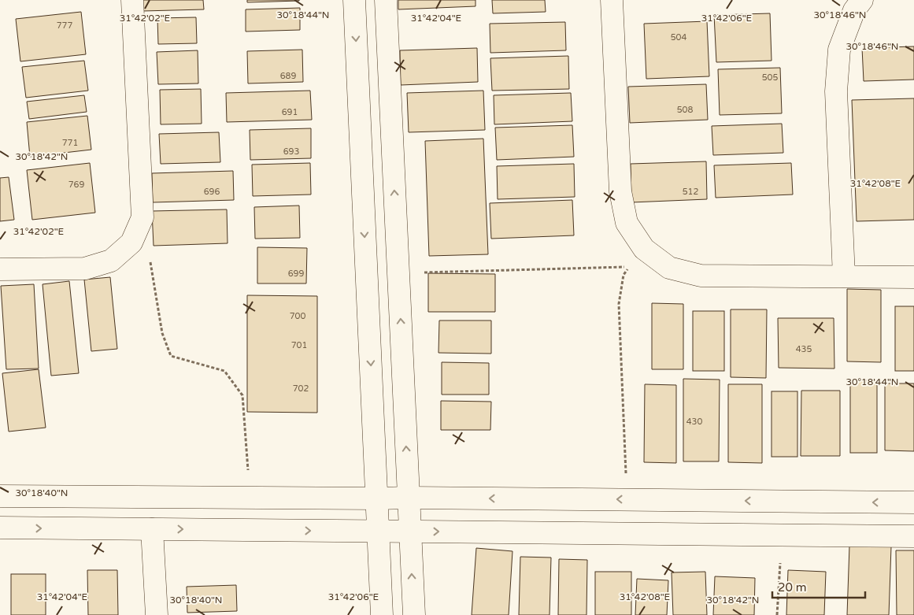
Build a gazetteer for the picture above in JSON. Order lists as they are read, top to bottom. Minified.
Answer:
{"house_numbers":["777","504","689","505","508","691","771","693","769","696","512","699","700","701","435","702","430"],"scale_bar":"20 m","coordinates":["30°18'44\"N","30°18'46\"N","31°42'02\"E","31°42'04\"E","31°42'06\"E","30°18'42\"N","31°42'08\"E","30°18'40\"N"]}
